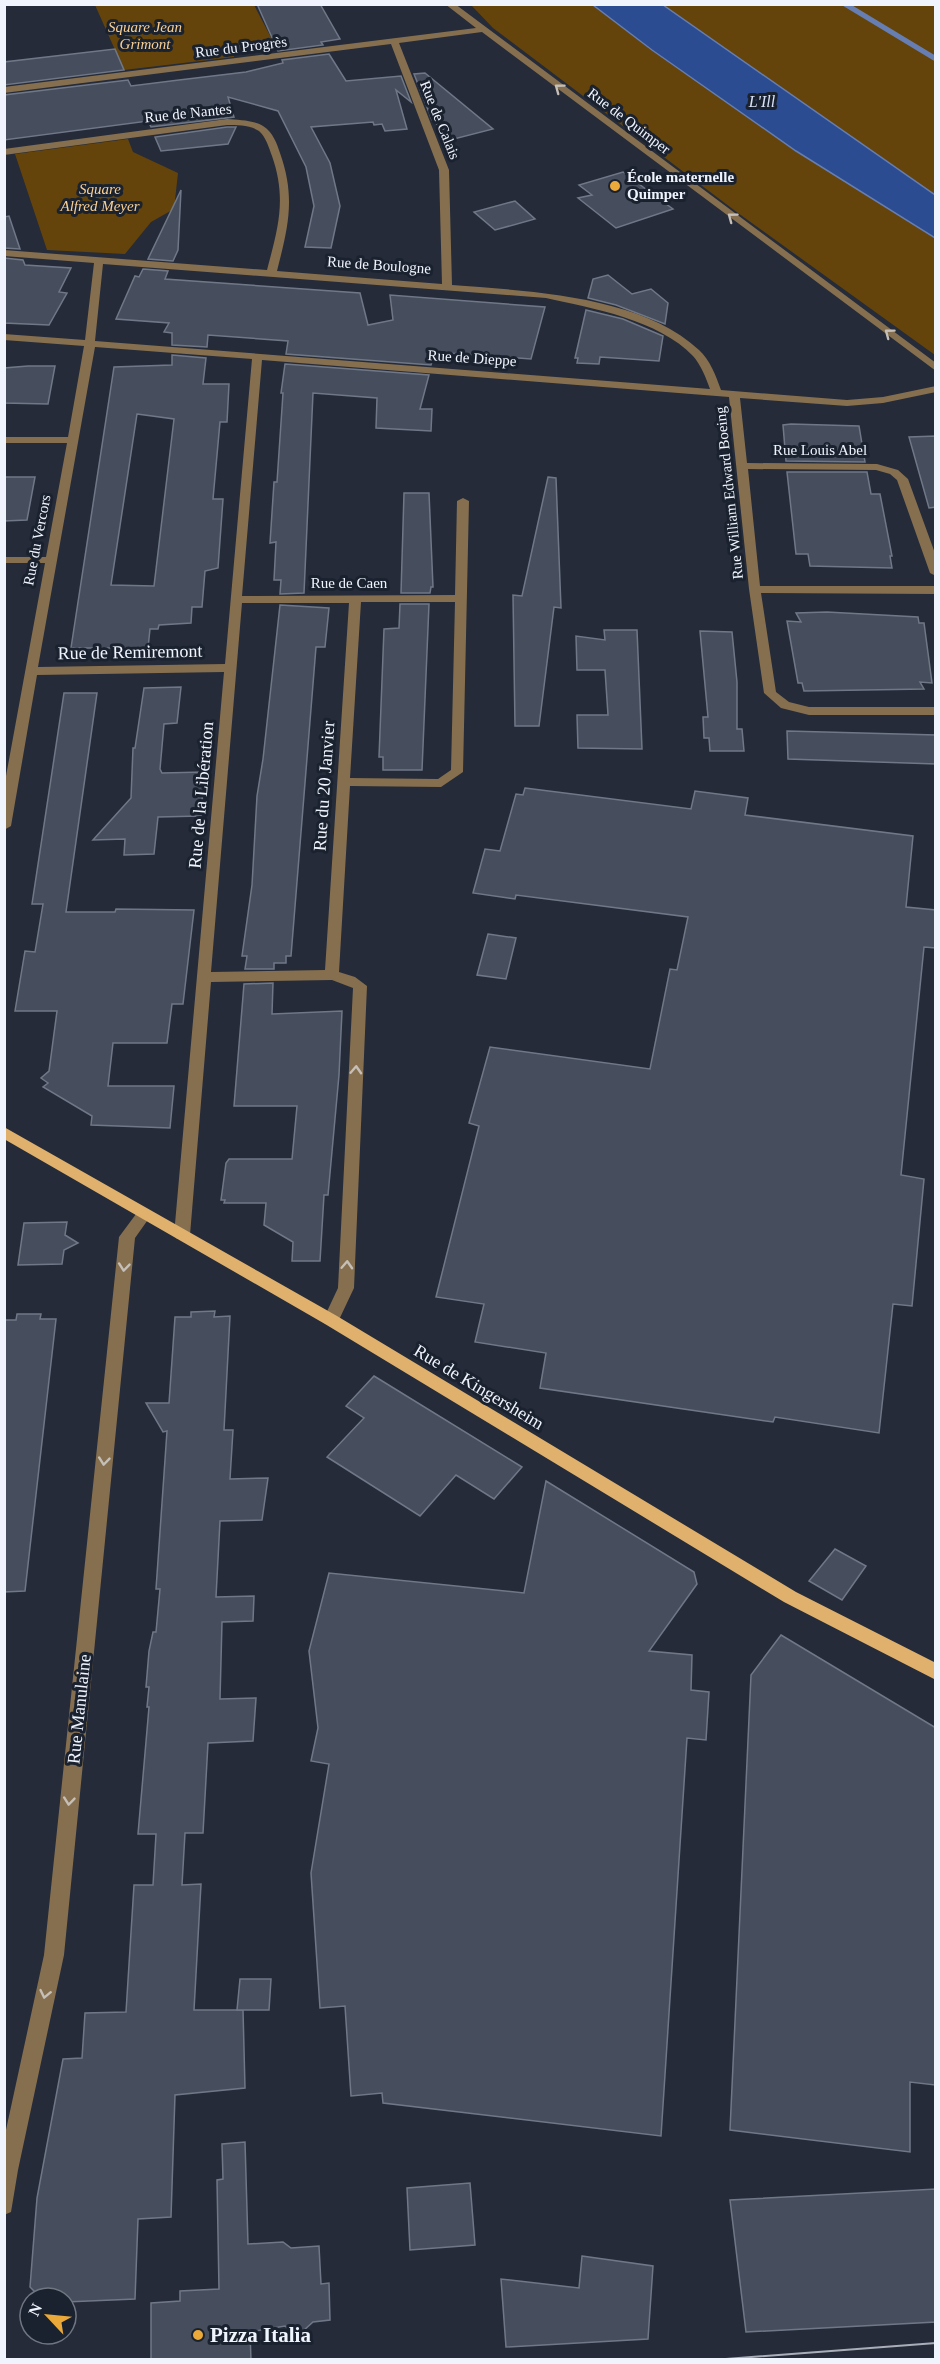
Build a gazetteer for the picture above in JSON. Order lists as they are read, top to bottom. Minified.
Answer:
{"streets":{"main road":["Rue de Kingersheim"],"street":["Rue du Progrès","Rue de Nantes","Rue de Calais","Rue de Quimper","Rue de Boulogne","Rue de Dieppe","Rue Louis Abel","Rue William Edward Boeing","Rue du Vercors","Rue de Caen","Rue de Remiremont","Rue du 20 Janvier","Rue de la Libération","Rue Manulaine"]},"crossings":[["Rue du Progrès","Rue de Calais"],["Rue du Progrès","Rue de Quimper"],["Rue de Nantes","Rue de Boulogne"],["Rue de Calais","Rue de Boulogne"],["Rue de Boulogne","Rue de Dieppe"],["Rue de Boulogne","Rue du Vercors"],["Rue de Dieppe","Rue William Edward Boeing"],["Rue de Dieppe","Rue du Vercors"],["Rue de Dieppe","Rue de la Libération"],["Rue Louis Abel","Rue William Edward Boeing"],["Rue du Vercors","Rue de Remiremont"],["Rue de Caen","Rue du 20 Janvier"],["Rue de Caen","Rue de la Libération"],["Rue de Remiremont","Rue de la Libération"],["Rue de la Libération","Rue de Kingersheim"],["Rue de Kingersheim","Rue Manulaine"]],"one_way":["Rue de Quimper","Rue Manulaine"],"water":["L'Ill"],"parks":["Square Jean Grimont","Square Alfred Meyer"],"places":["École maternelle Quimper","Pizza Italia"],"north":"top left"}
